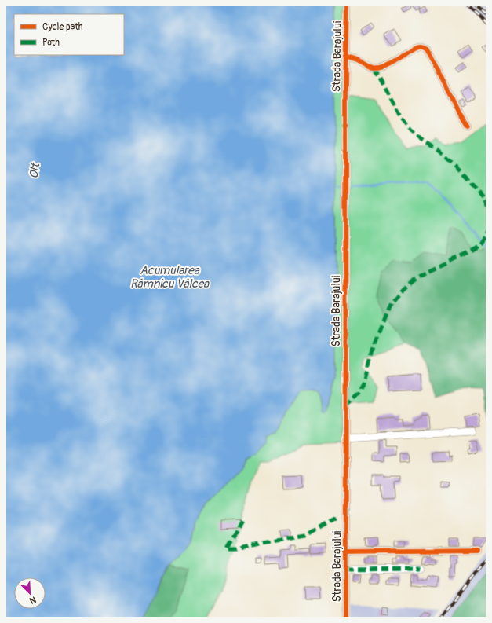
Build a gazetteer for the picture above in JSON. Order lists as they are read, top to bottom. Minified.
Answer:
{"streets":{"street":["Strada Barajului"]},"water":["Olt","Acumularea Râmnicu Vâlcea"],"legend":["Cycle path","Path"],"north":"bottom right"}
